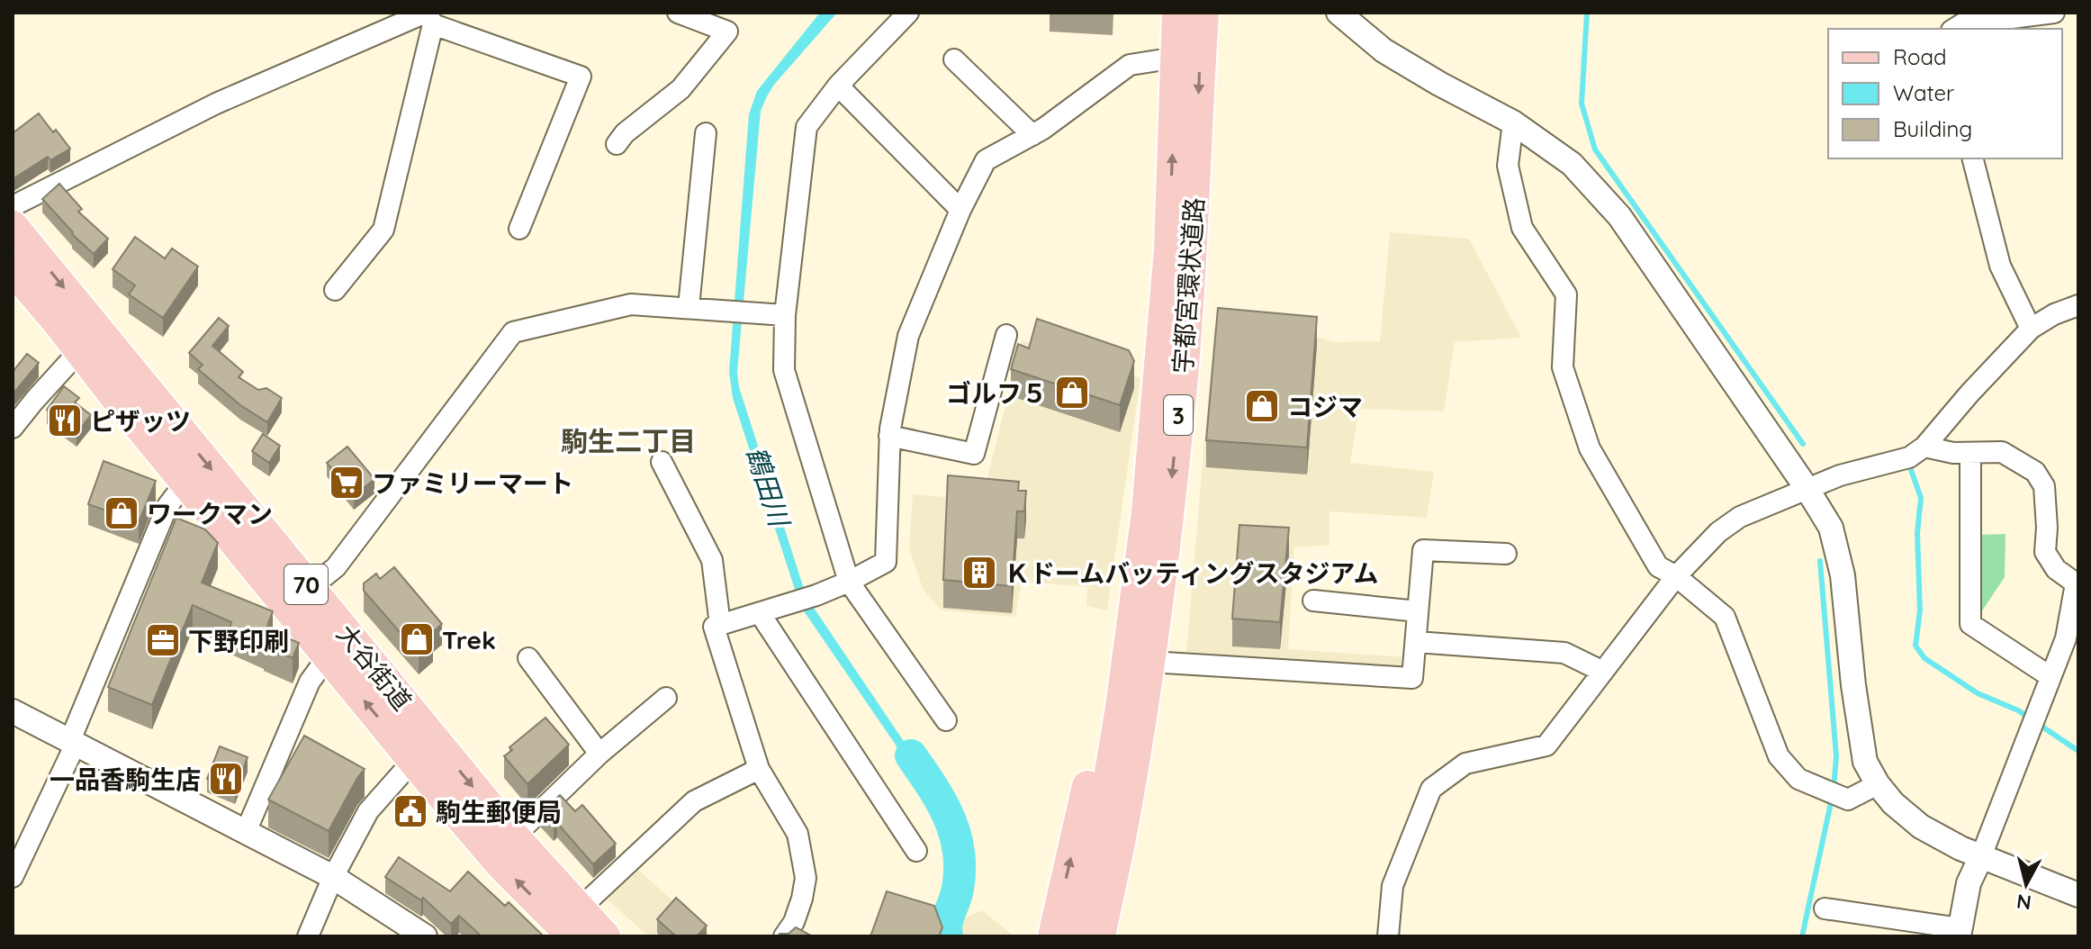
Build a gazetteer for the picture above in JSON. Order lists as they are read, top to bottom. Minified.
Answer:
{"streets":{"main road":["宇都宮環状道路","3","70","大谷街道"]},"crossings":[["宇都宮環状道路","3"]],"districts":["駒生二丁目"],"water":["鶴田川"],"places":{"shop":["ゴルフ５","コジマ","ワークマン","Trek"],"restaurant":["ピザッツ","一品香駒生店"],"supermarket":["ファミリーマート"],"building":["Ｋドームバッティングスタジアム"],"office":["下野印刷"],"public building":["駒生郵便局"]},"legend":["Road","Water","Building"],"north":"bottom"}
